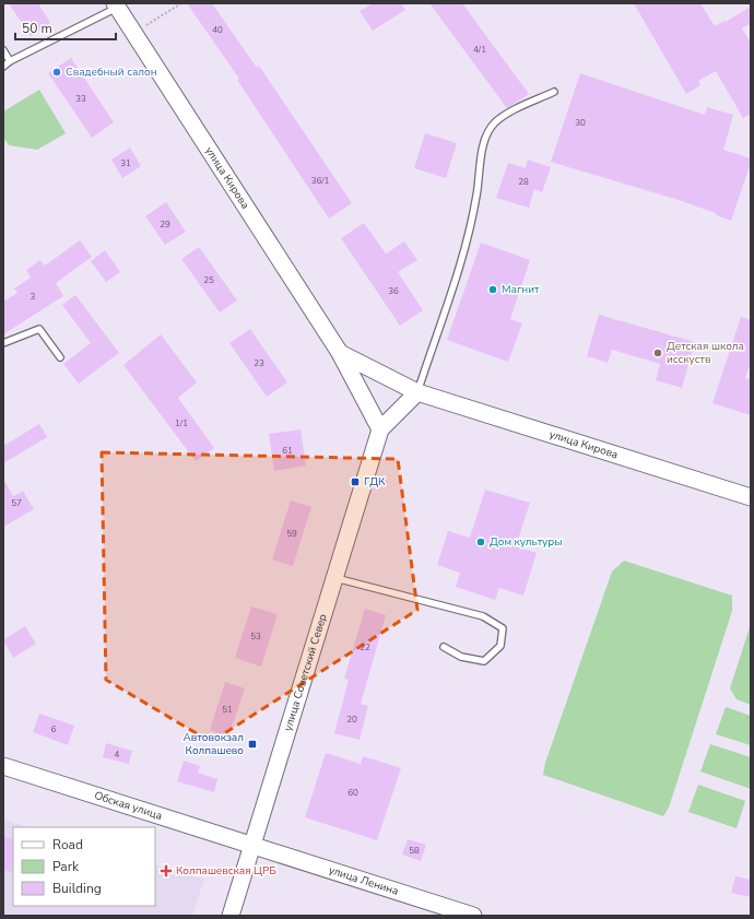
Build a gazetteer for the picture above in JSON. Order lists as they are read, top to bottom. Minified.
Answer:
{"streets":{"street":["улица Кирова","улица Советский Север","Обская улица","улица Ленина"]},"crossings":[["улица Кирова","улица Советский Север"],["улица Советский Север","Обская улица"],["улица Советский Север","улица Ленина"],["Обская улица","улица Ленина"]],"places":{"other":["Свадебный салон","Магнит","Детская школа исскуств","Дом культуры"],"transit":["ГДК","Автовокзал Колпашево"],"health":["Колпашевская ЦРБ"]},"house_numbers":["40","4/1","33","30","31","36/1","28","29","25","36","3","23","1/1","61","57","59","53","22","51","20","6","4","60","58"],"legend":["Road","Park","Building"],"scale_bar":"50 m"}
